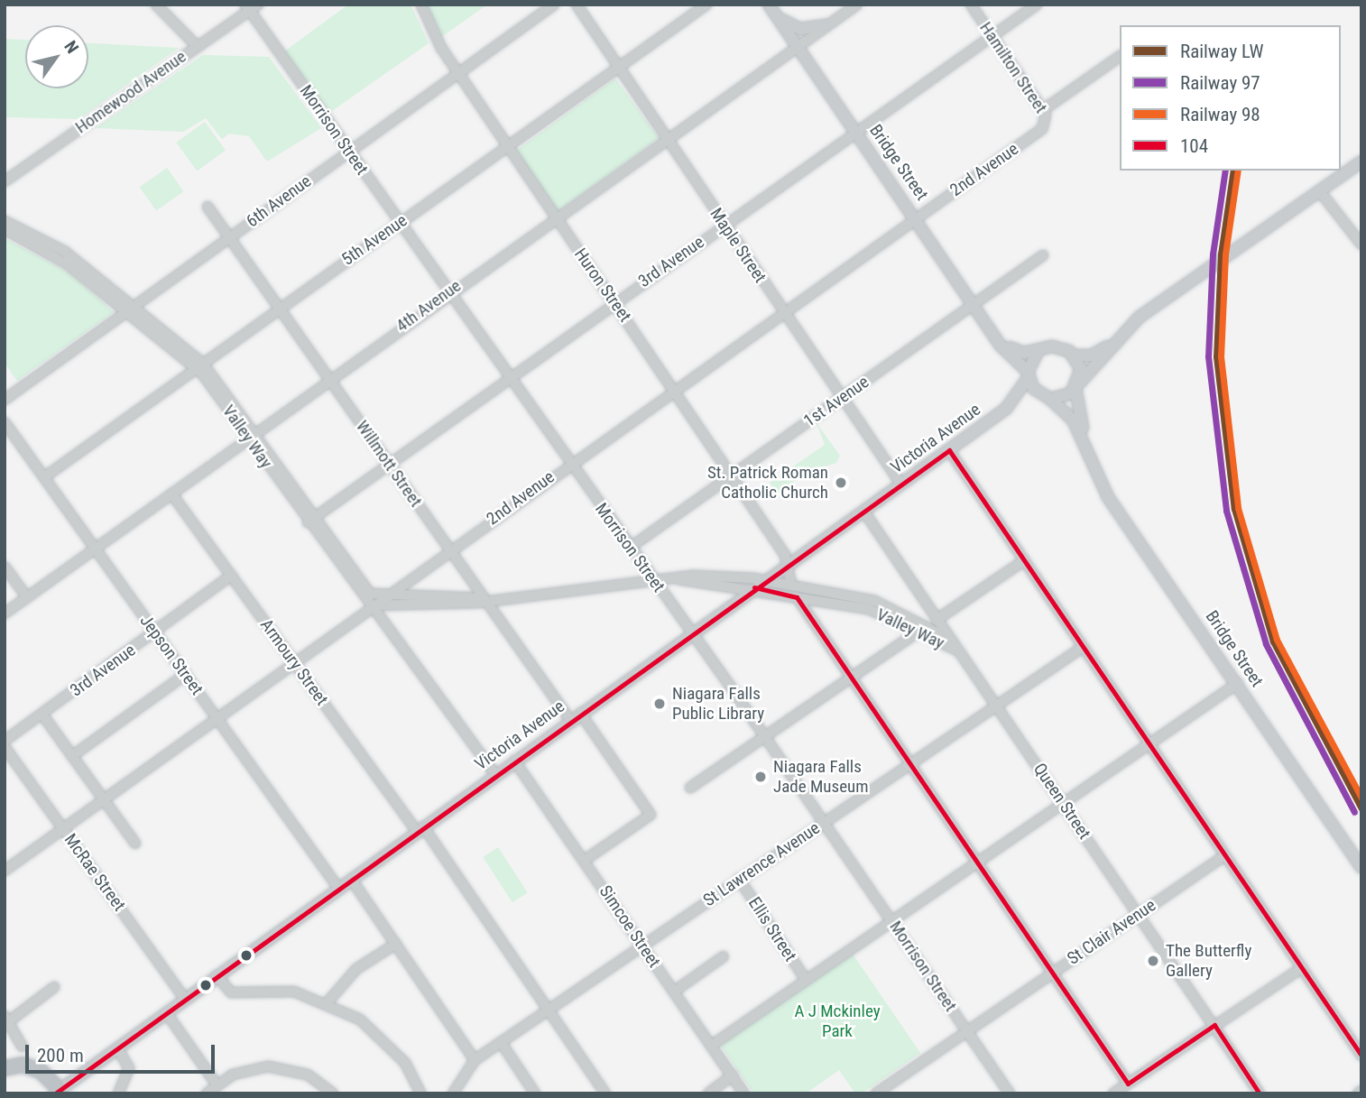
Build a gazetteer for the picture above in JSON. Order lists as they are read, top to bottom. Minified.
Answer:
{"streets":{"main road":["Bridge Street","Victoria Avenue"],"street":["Hamilton Street","Homewood Avenue","Morrison Street","2nd Avenue","6th Avenue","5th Avenue","Maple Street","3rd Avenue","Huron Street","4th Avenue","1st Avenue","Valley Way","Willmott Street","Jepson Street","Armoury Street","Queen Street","St Lawrence Avenue","McRae Street","Simcoe Street","Ellis Street","St Clair Avenue"]},"crossings":[["Hamilton Street","2nd Avenue"],["Hamilton Street","3rd Avenue"],["Homewood Avenue","Morrison Street"],["Morrison Street","2nd Avenue"],["Morrison Street","6th Avenue"],["Morrison Street","5th Avenue"],["Morrison Street","3rd Avenue"],["Morrison Street","4th Avenue"],["Morrison Street","1st Avenue"],["Morrison Street","Valley Way"],["Morrison Street","Victoria Avenue"],["Morrison Street","St Lawrence Avenue"],["Morrison Street","St Clair Avenue"],["Bridge Street","2nd Avenue"],["Bridge Street","3rd Avenue"],["Bridge Street","4th Avenue"],["Bridge Street","1st Avenue"],["Bridge Street","Victoria Avenue"],["2nd Avenue","Maple Street"],["2nd Avenue","Huron Street"],["2nd Avenue","Valley Way"],["2nd Avenue","Willmott Street"],["2nd Avenue","Jepson Street"],["2nd Avenue","Armoury Street"],["2nd Avenue","McRae Street"],["6th Avenue","Huron Street"],["6th Avenue","Valley Way"],["6th Avenue","Willmott Street"],["5th Avenue","Maple Street"],["5th Avenue","Huron Street"],["5th Avenue","Valley Way"],["5th Avenue","Willmott Street"],["5th Avenue","Jepson Street"],["Maple Street","3rd Avenue"],["Maple Street","4th Avenue"],["Maple Street","1st Avenue"],["Maple Street","Victoria Avenue"],["3rd Avenue","Huron Street"],["3rd Avenue","Valley Way"],["3rd Avenue","Willmott Street"],["3rd Avenue","Jepson Street"],["3rd Avenue","Armoury Street"],["Huron Street","4th Avenue"],["Huron Street","1st Avenue"],["Huron Street","Victoria Avenue"],["4th Avenue","Valley Way"],["4th Avenue","Willmott Street"],["4th Avenue","Jepson Street"],["4th Avenue","Armoury Street"],["Valley Way","Victoria Avenue"],["Valley Way","Willmott Street"],["Valley Way","Queen Street"],["Victoria Avenue","Willmott Street"],["Victoria Avenue","Jepson Street"],["Victoria Avenue","Armoury Street"],["Victoria Avenue","Queen Street"],["Victoria Avenue","McRae Street"],["Victoria Avenue","Simcoe Street"],["Willmott Street","Simcoe Street"],["Armoury Street","St Lawrence Avenue"],["Queen Street","St Lawrence Avenue"],["Queen Street","St Clair Avenue"],["St Lawrence Avenue","Simcoe Street"],["St Lawrence Avenue","Ellis Street"]],"parks":["A J Mckinley Park"],"places":["St. Patrick Roman Catholic Church","Niagara Falls Public Library","Niagara Falls Jade Museum","The Butterfly Gallery"],"lines":["rail line LW","rail line 97","rail line 98","transit line 104"],"legend":["Railway LW","Railway 97","Railway 98","104"],"scale_bar":"200 m","north":"top right"}
